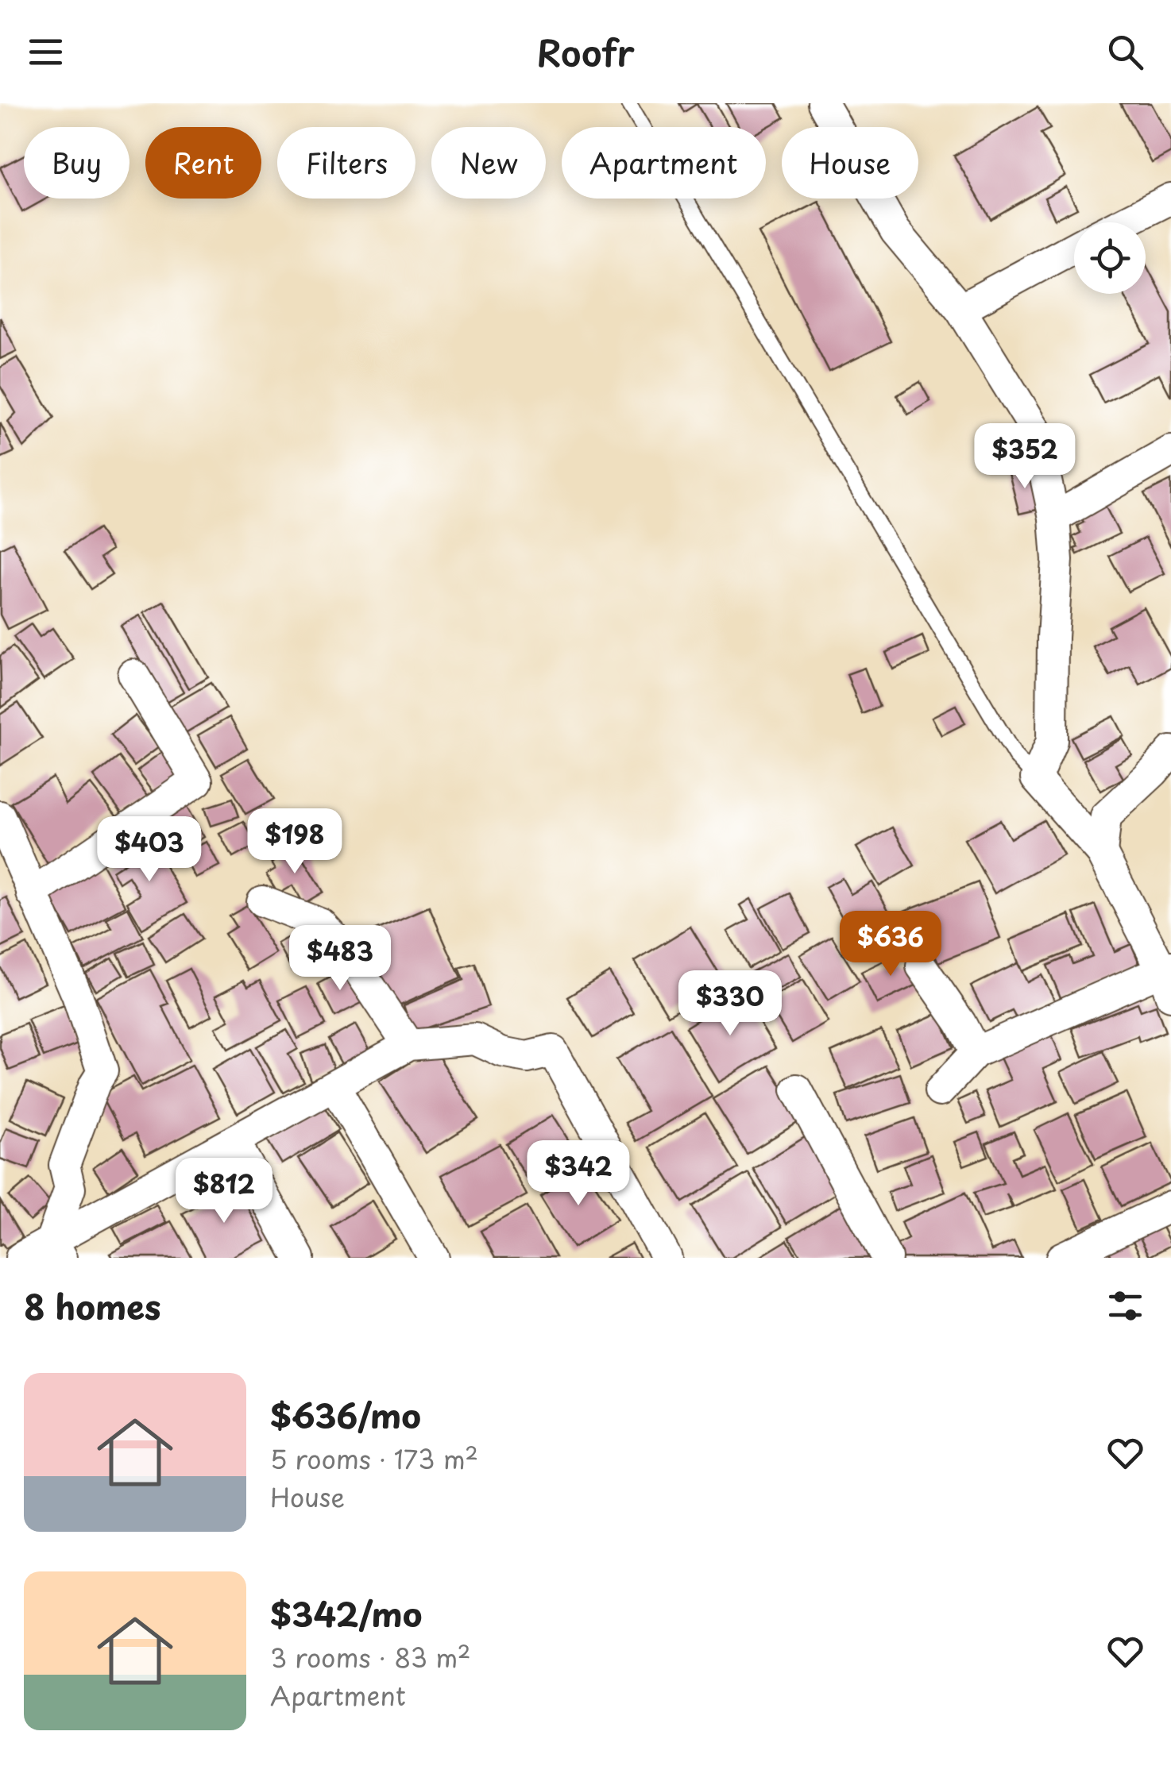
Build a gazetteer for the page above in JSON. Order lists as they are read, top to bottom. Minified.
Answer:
{"page":{"header":"Roofr","chip":["Buy","Rent","Filters","New","Apartment","House"],"price":["$352","$198","$403","$636","$483","$330","$342","$812"],"heading":"8 homes","list":[{"name":"$636/mo","note":"5 rooms · 173 m² · House"},{"name":"$342/mo","note":"3 rooms · 83 m² · Apartment"}]}}
